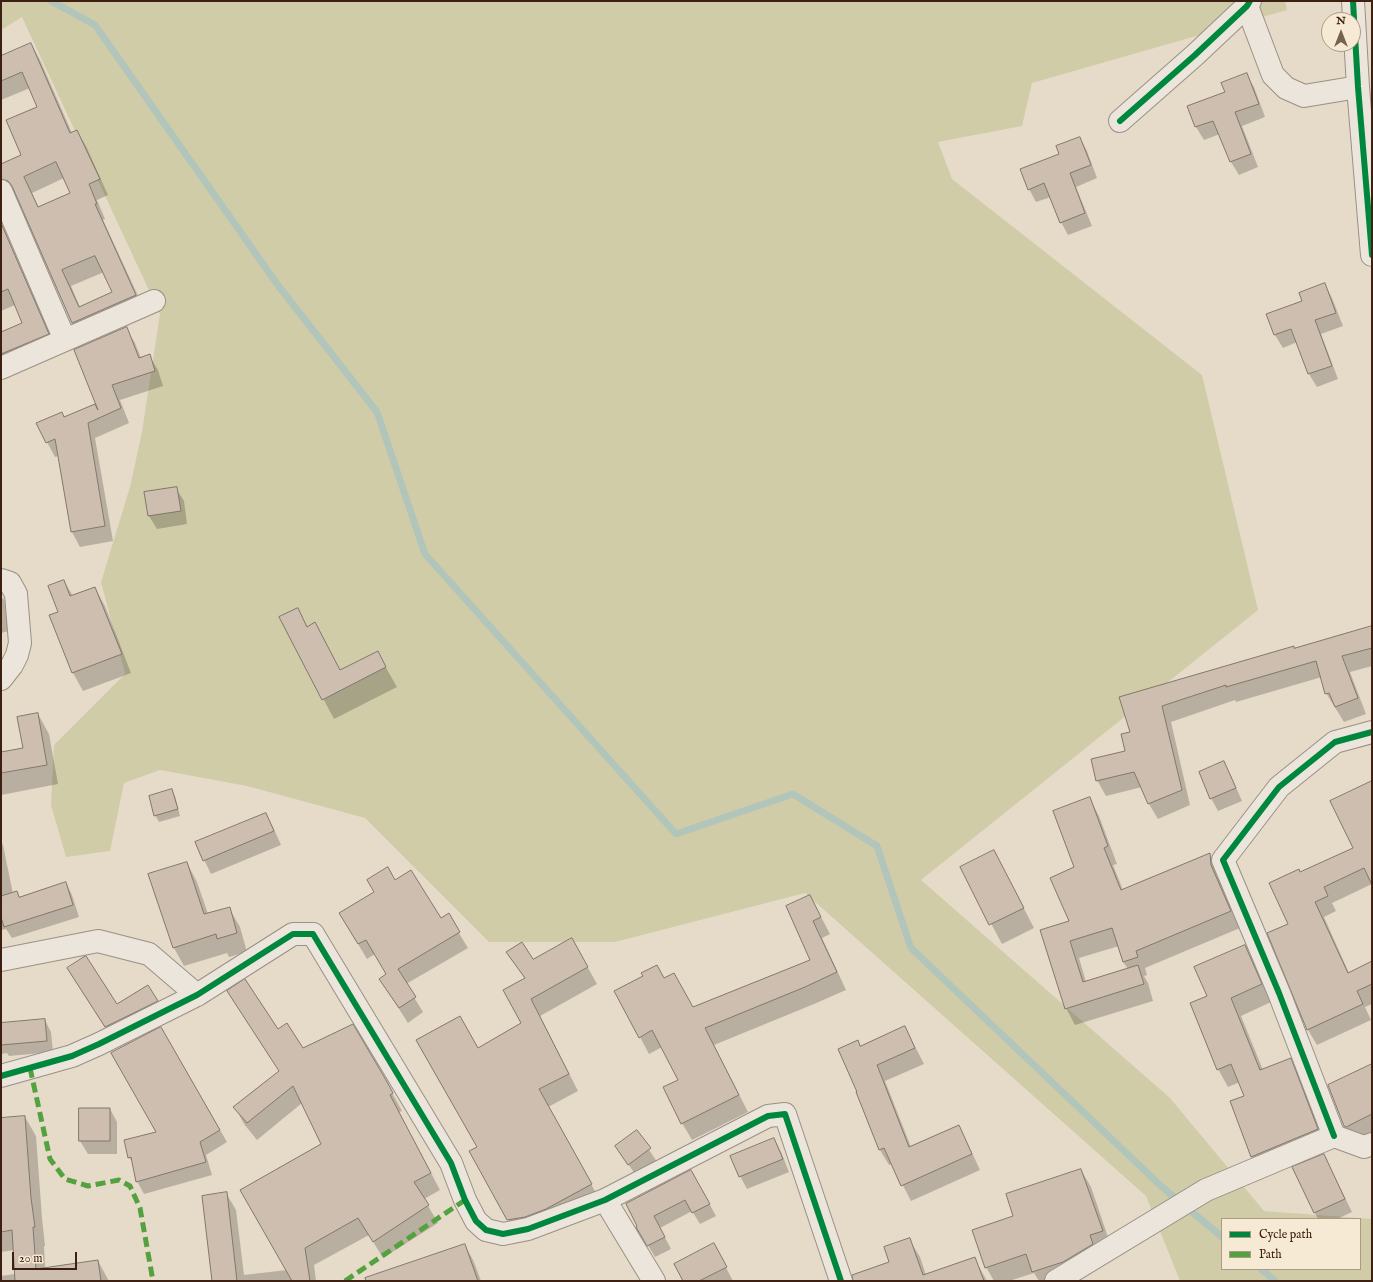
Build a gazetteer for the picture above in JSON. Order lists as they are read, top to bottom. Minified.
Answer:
{"legend":["Cycle path","Path"],"scale_bar":"20 m","north":"top"}
